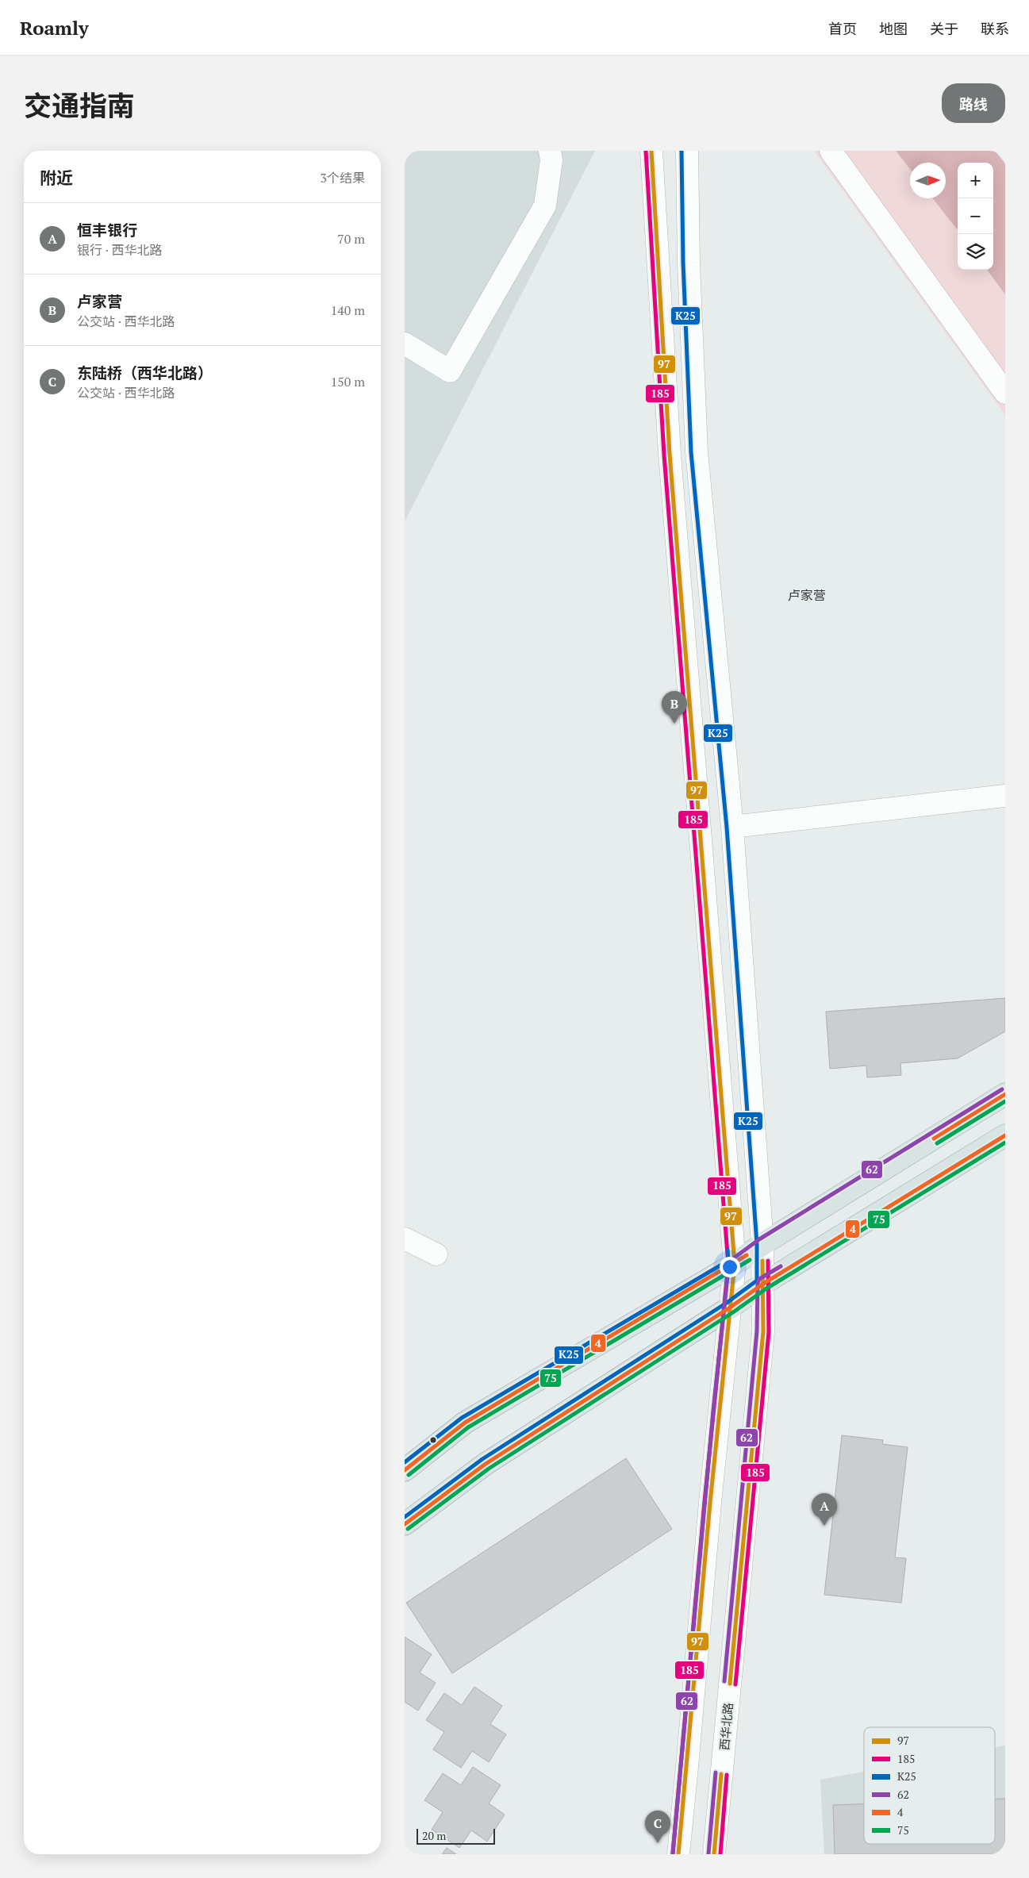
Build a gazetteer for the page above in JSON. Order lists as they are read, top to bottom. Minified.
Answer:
{"streets":{"street":["西华北路"]},"districts":["卢家营"],"lines":["transit line 97","transit line 185","transit line K25","transit line 62","transit line 4","transit line 75"],"legend":["97","185","K25","62","4","75"],"scale_bar":"20 m","north":"right","page":{"header":"Roamly","nav":["首页","地图","关于","联系"],"title":"交通指南","buttons":"路线","heading":["附近","3个结果"],"map_buttons":["+","−"],"list":[{"mark":"A","name":"恒丰银行","note":"银行 · 西华北路","value":"70 m"},{"mark":"B","name":"卢家营","note":"公交站 · 西华北路","value":"140 m"},{"mark":"C","name":"东陆桥（西华北路）","note":"公交站 · 西华北路","value":"150 m"}],"pins":["B","A","C"],"scale":"20 m"}}
